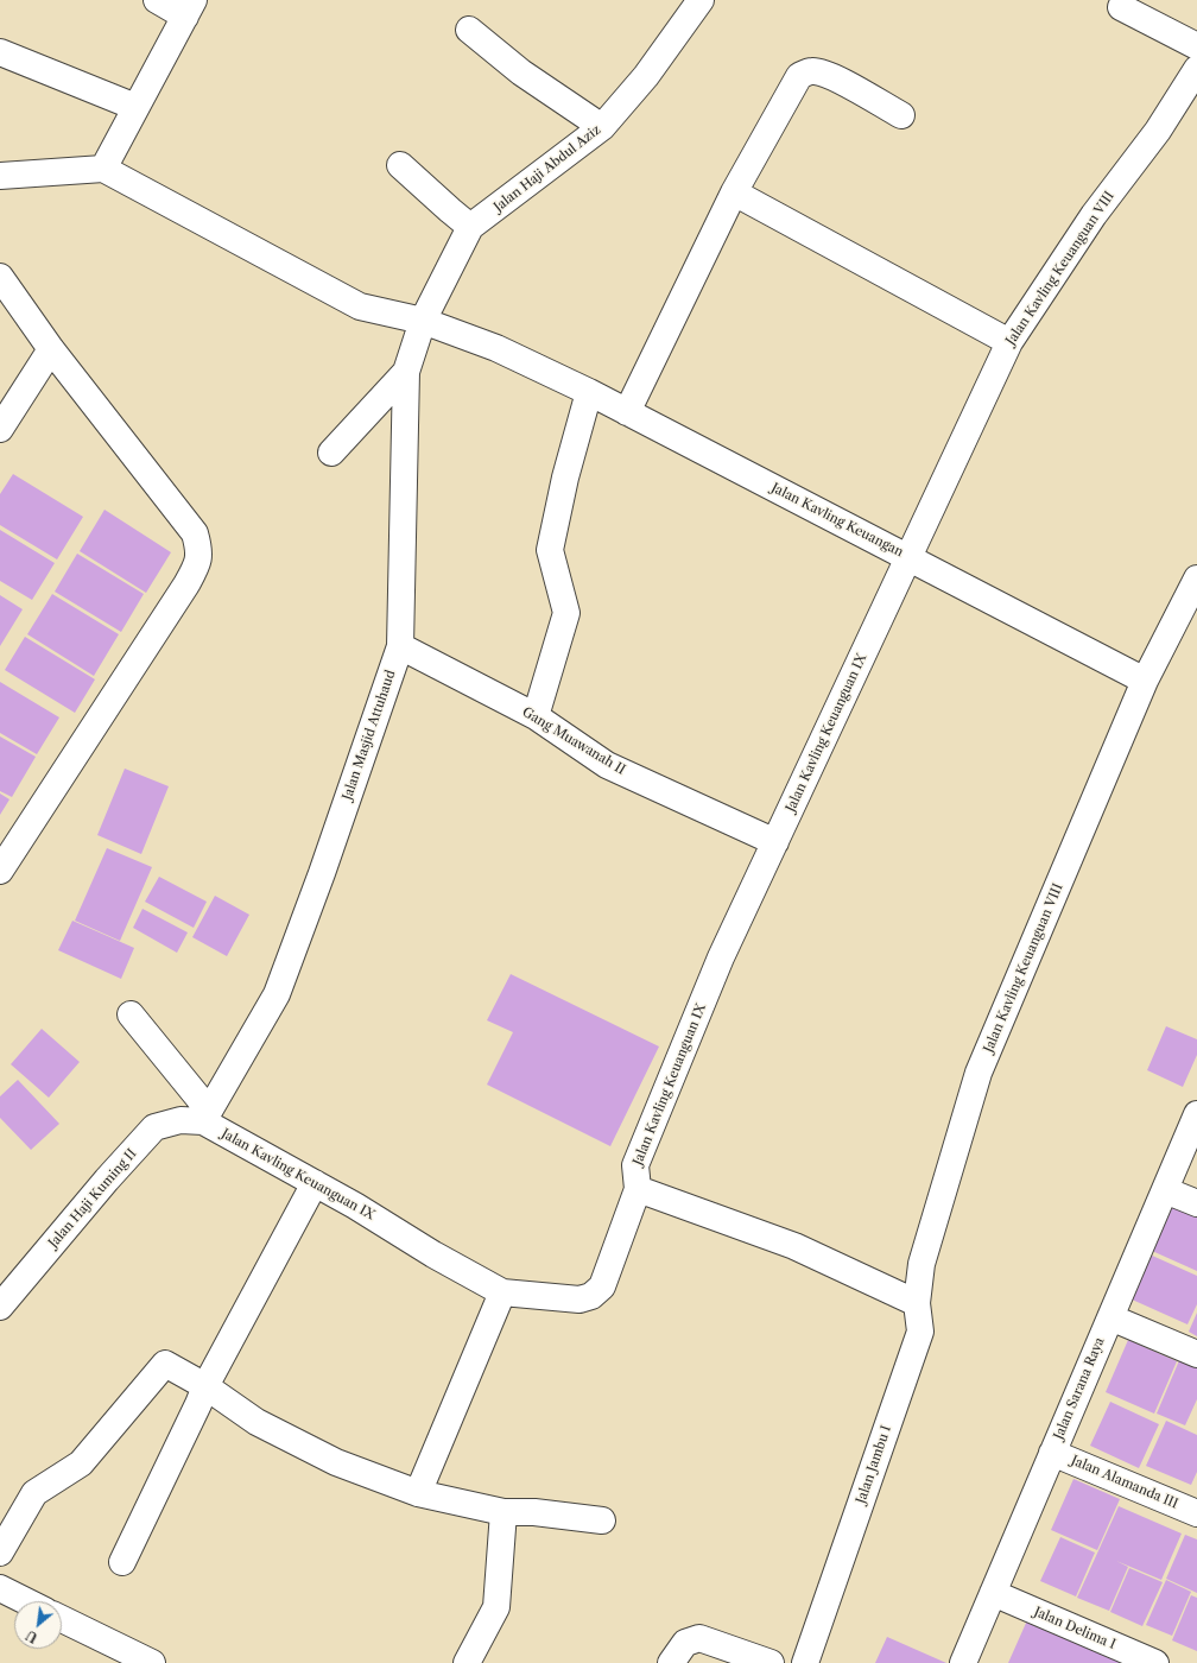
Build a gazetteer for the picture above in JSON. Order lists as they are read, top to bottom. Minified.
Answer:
{"streets":{"street":["Jalan Haji Abdul Aziz","Jalan Kavling Keuanguan VIII","Jalan Kavling Keuangan","Jalan Kavling Keuanguan IX","Jalan Masjid Attuhaud","Gang Muawanah II","Jalan Haji Kuming II","Jalan Sarana Raya","Jalan Jambu I","Jalan Alamanda III","Jalan Delima I"]},"crossings":[["Jalan Haji Abdul Aziz","Jalan Kavling Keuangan"],["Jalan Haji Abdul Aziz","Jalan Masjid Attuhaud"],["Jalan Kavling Keuanguan VIII","Jalan Kavling Keuangan"],["Jalan Kavling Keuanguan VIII","Jalan Kavling Keuanguan IX"],["Jalan Kavling Keuanguan VIII","Jalan Jambu I"],["Jalan Kavling Keuangan","Jalan Kavling Keuanguan IX"],["Jalan Kavling Keuangan","Jalan Masjid Attuhaud"],["Jalan Kavling Keuanguan IX","Jalan Masjid Attuhaud"],["Jalan Kavling Keuanguan IX","Gang Muawanah II"],["Jalan Kavling Keuanguan IX","Jalan Haji Kuming II"],["Jalan Masjid Attuhaud","Gang Muawanah II"],["Jalan Masjid Attuhaud","Jalan Haji Kuming II"],["Jalan Sarana Raya","Jalan Alamanda III"],["Jalan Sarana Raya","Jalan Delima I"]],"north":"bottom left"}
